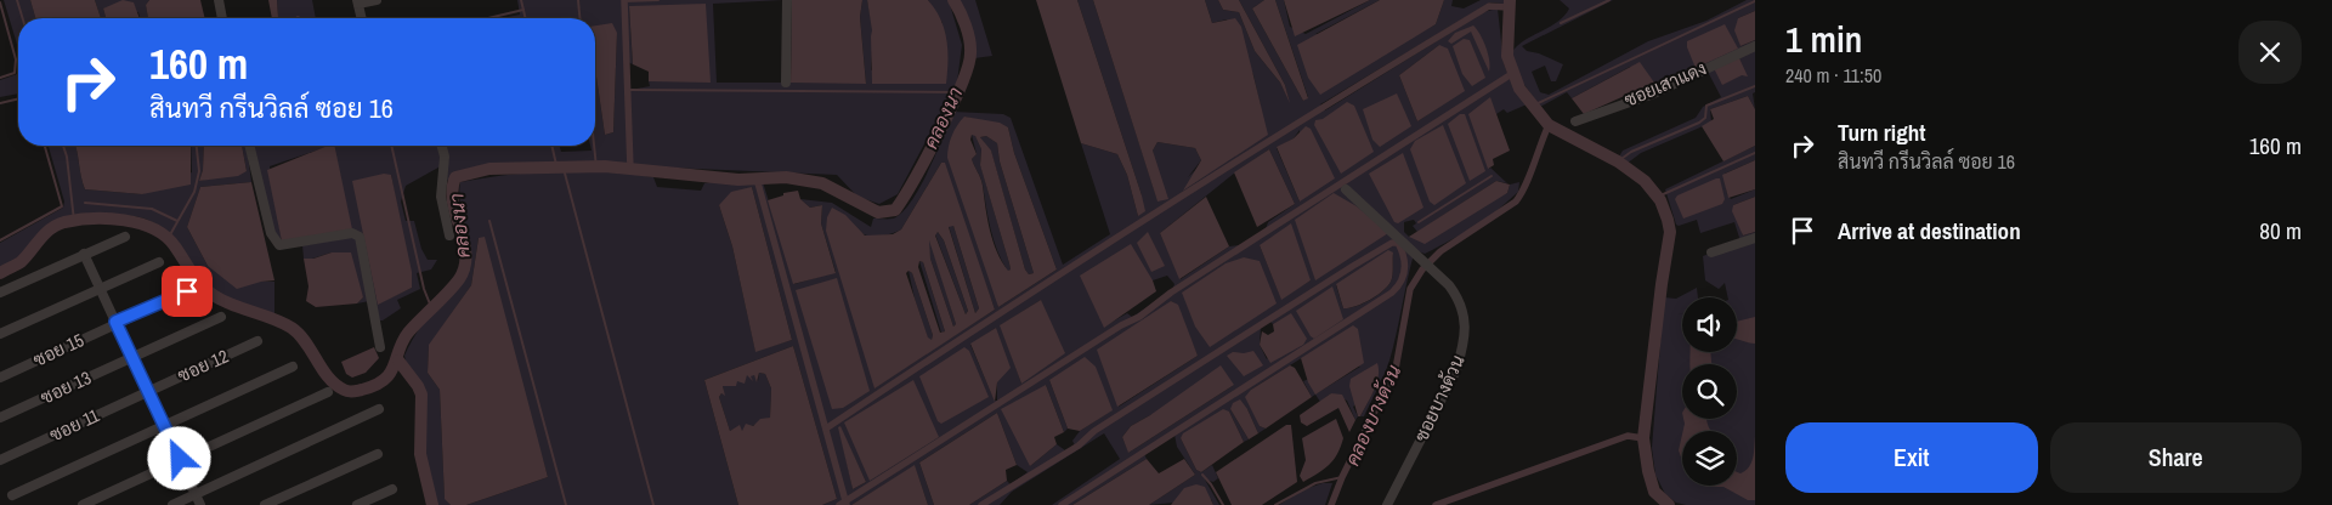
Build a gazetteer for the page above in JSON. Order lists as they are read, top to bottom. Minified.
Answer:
{"streets":{"street":["ซอยเสาแดง","ซอย 15","ซอย 12","ซอย 13","ซอยบางด้วน","ซอย 11"]},"crossings":[["ซอย 12","ซอย 11"]],"water":["คลองนา","คลองบางด้วน"],"page":{"heading":["1 min","240 m · 11:50"],"turn":["160 m","สินทวี กรีนวิลล์ ซอย 16"],"list":[{"name":"Turn right","note":"สินทวี กรีนวิลล์ ซอย 16","value":"160 m"},{"name":"Arrive at destination","value":"80 m"}],"buttons":["Exit","Share"]}}
